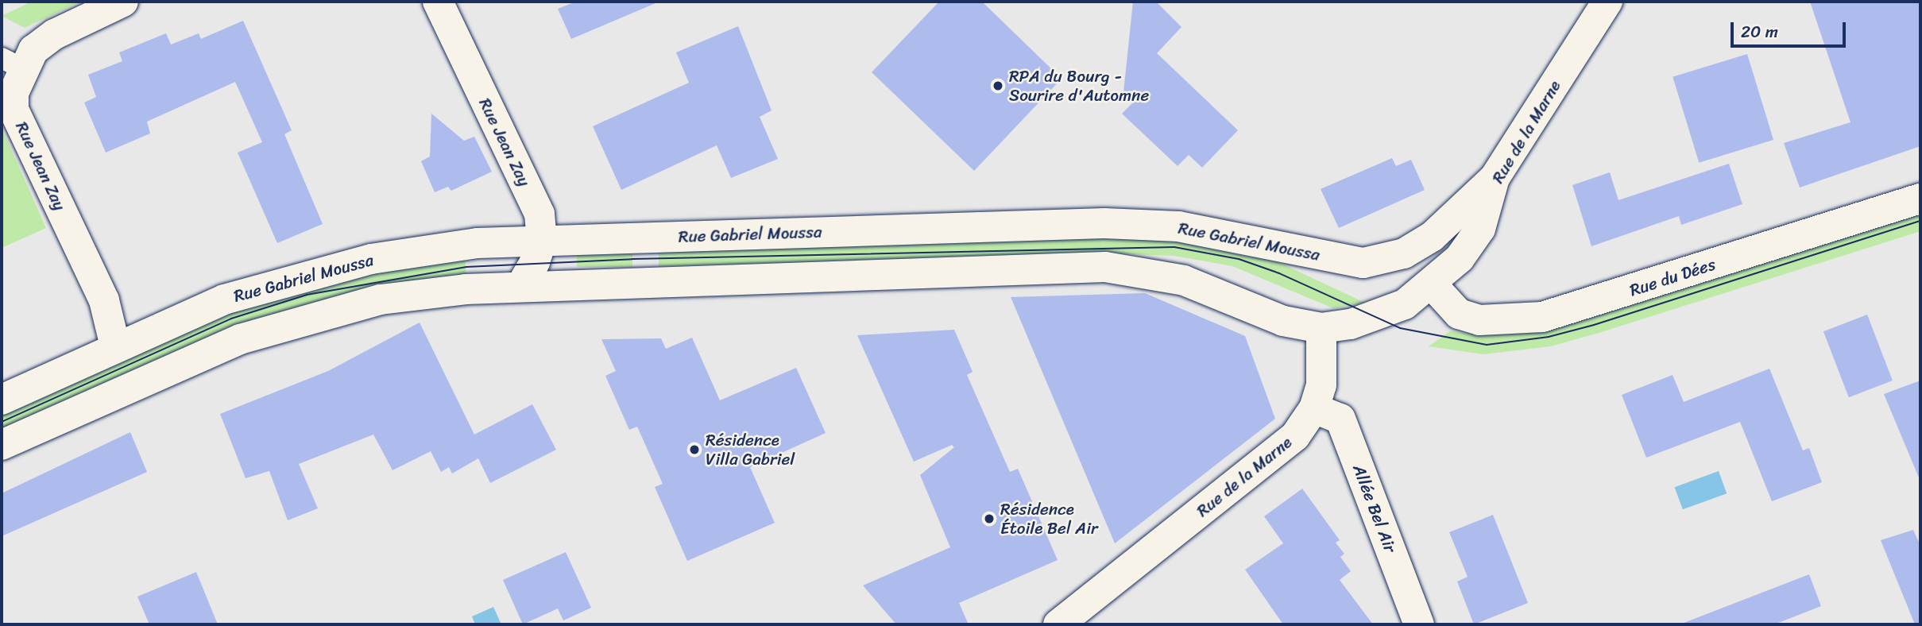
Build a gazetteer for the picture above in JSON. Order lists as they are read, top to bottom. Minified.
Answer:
{"streets":{"street":["Rue de la Marne","Rue Jean Zay","Rue Gabriel Moussa","Rue du Dées","Allée Bel Air"]},"crossings":[["Rue de la Marne","Rue Gabriel Moussa"],["Rue de la Marne","Rue du Dées"],["Rue de la Marne","Allée Bel Air"],["Rue Jean Zay","Rue Gabriel Moussa"]],"places":["RPA du Bourg - Sourire d'Automne","Résidence Villa Gabriel","Résidence Étoile Bel Air"],"scale_bar":"20 m"}
